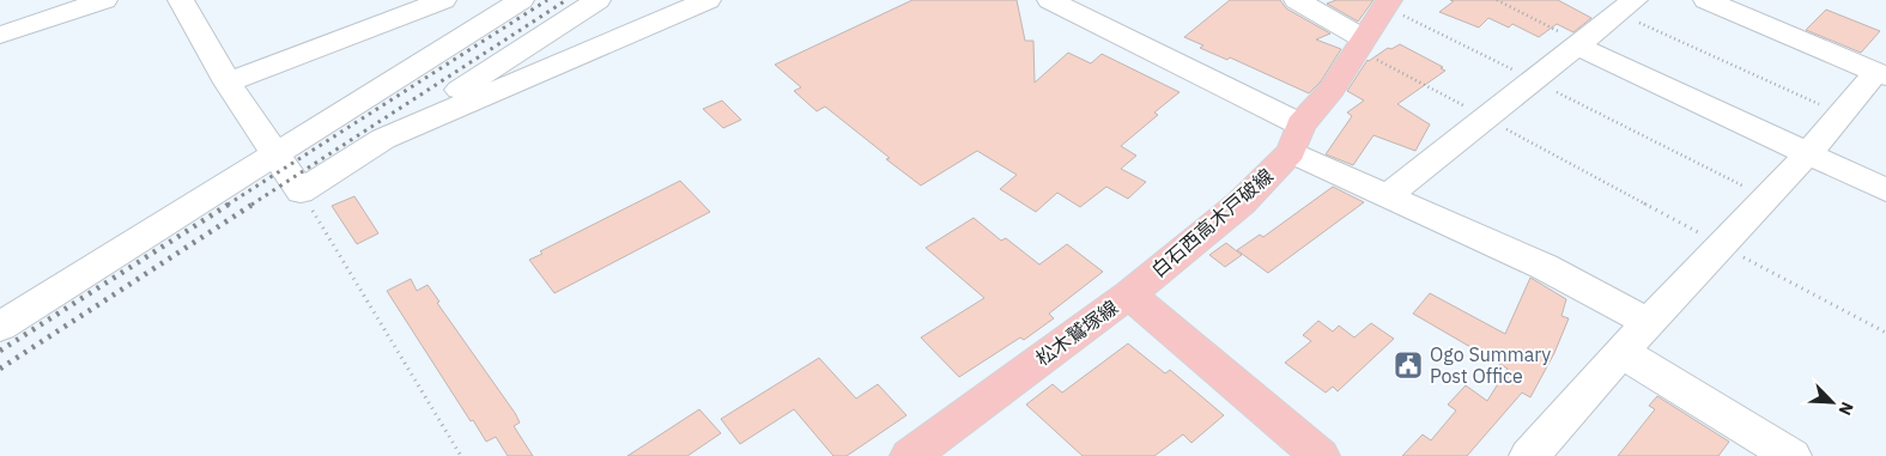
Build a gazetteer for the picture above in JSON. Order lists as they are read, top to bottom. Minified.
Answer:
{"streets":{"main road":["白石西高木戸破線","松木鷲塚線"]},"crossings":[["白石西高木戸破線","松木鷲塚線"]],"places":{"public building":["Ogo Summary Post Office"]},"north":"bottom right"}
